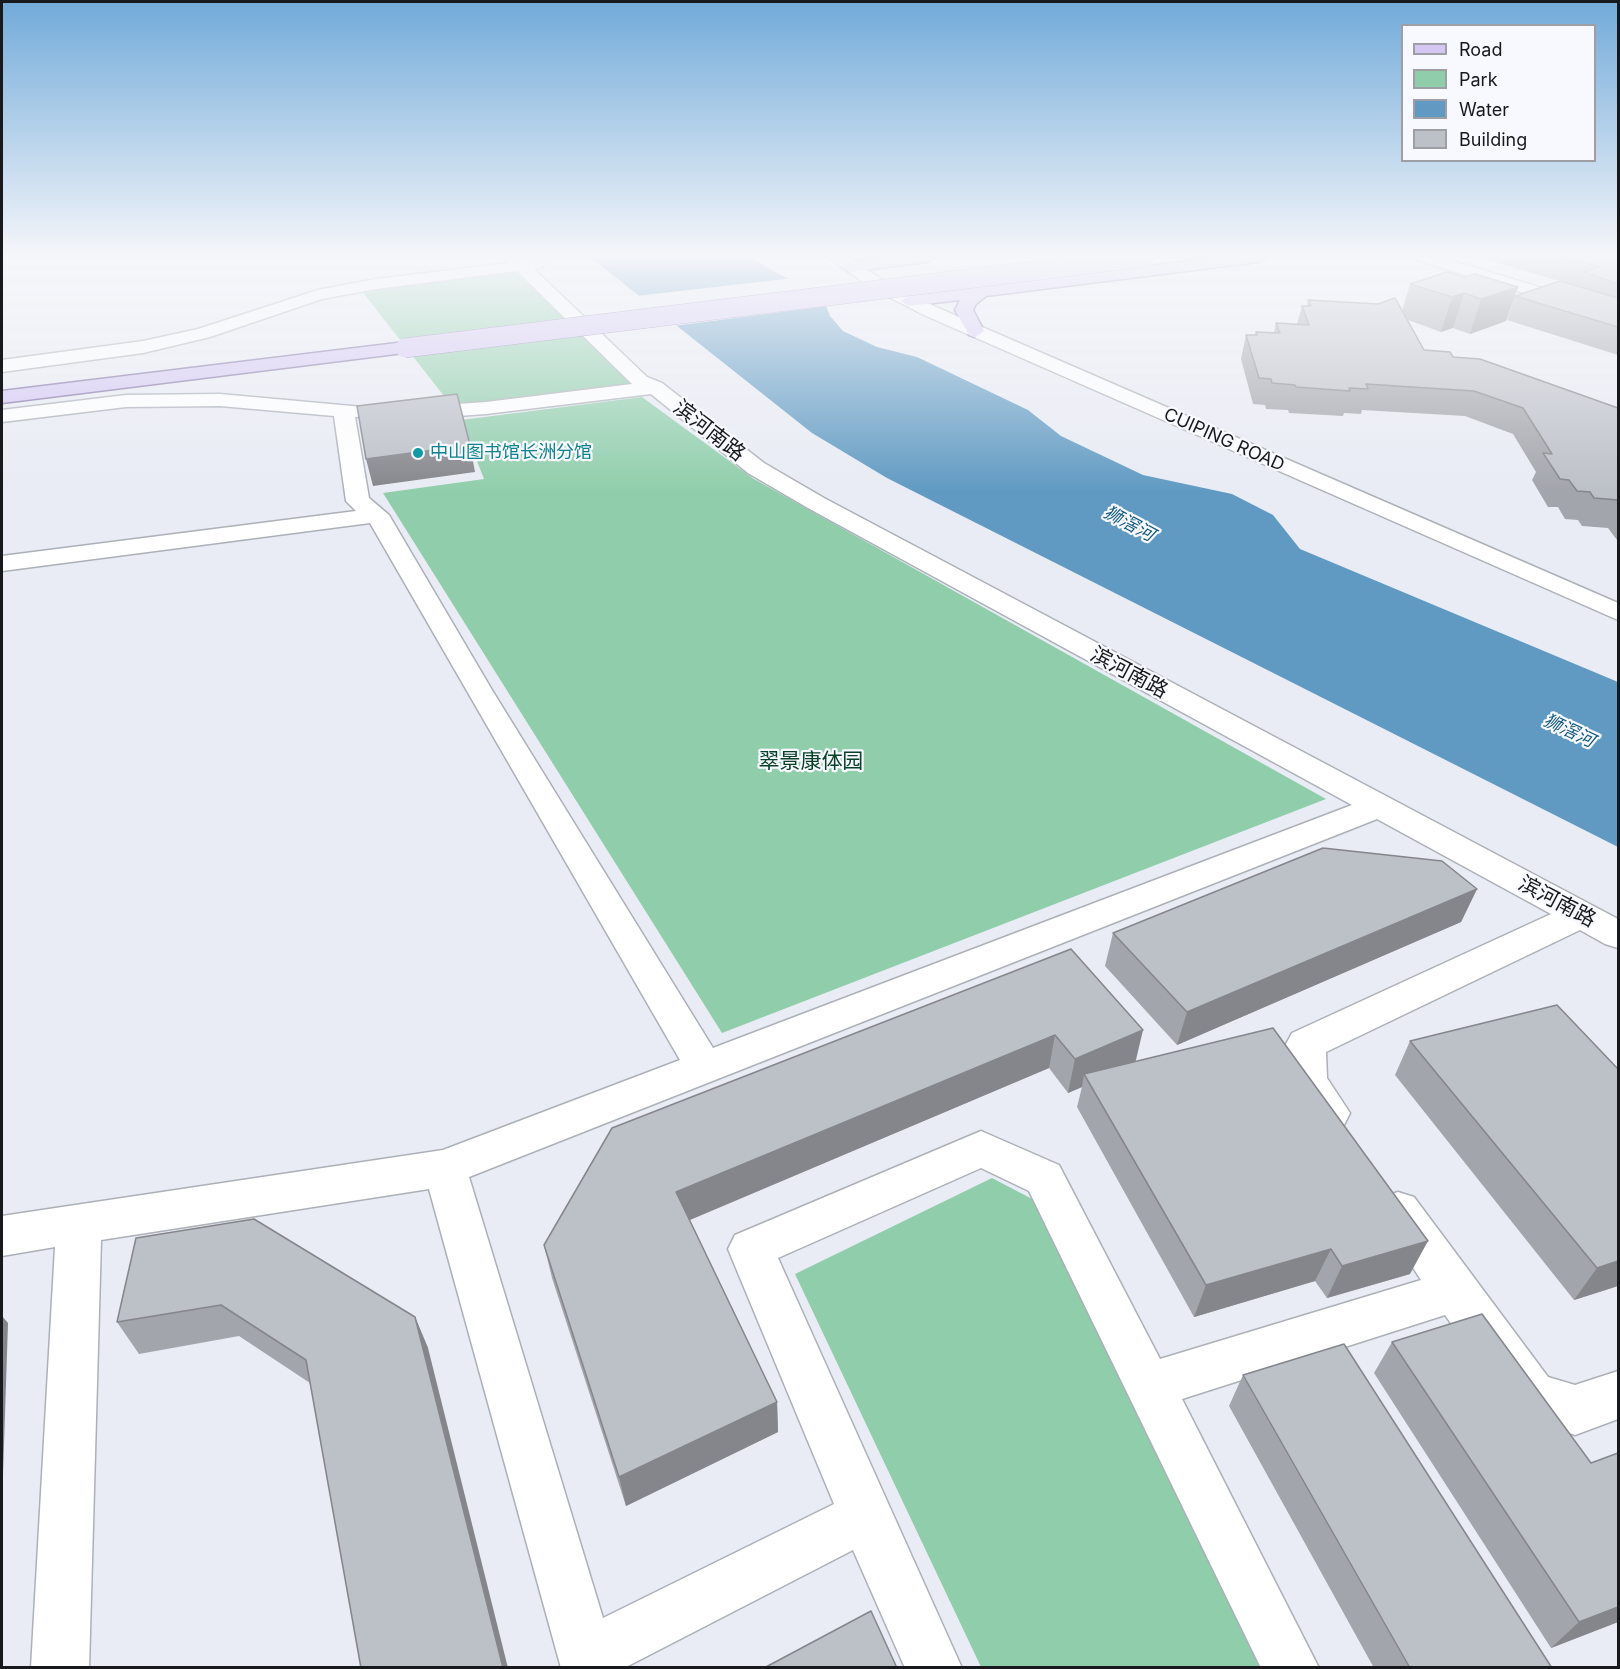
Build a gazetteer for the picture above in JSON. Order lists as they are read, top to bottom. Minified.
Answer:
{"streets":{"street":["滨河南路","CUIPING ROAD"]},"water":["狮滘河"],"parks":["翠景康体园"],"places":["中山图书馆长洲分馆"],"legend":["Road","Park","Water","Building"]}
